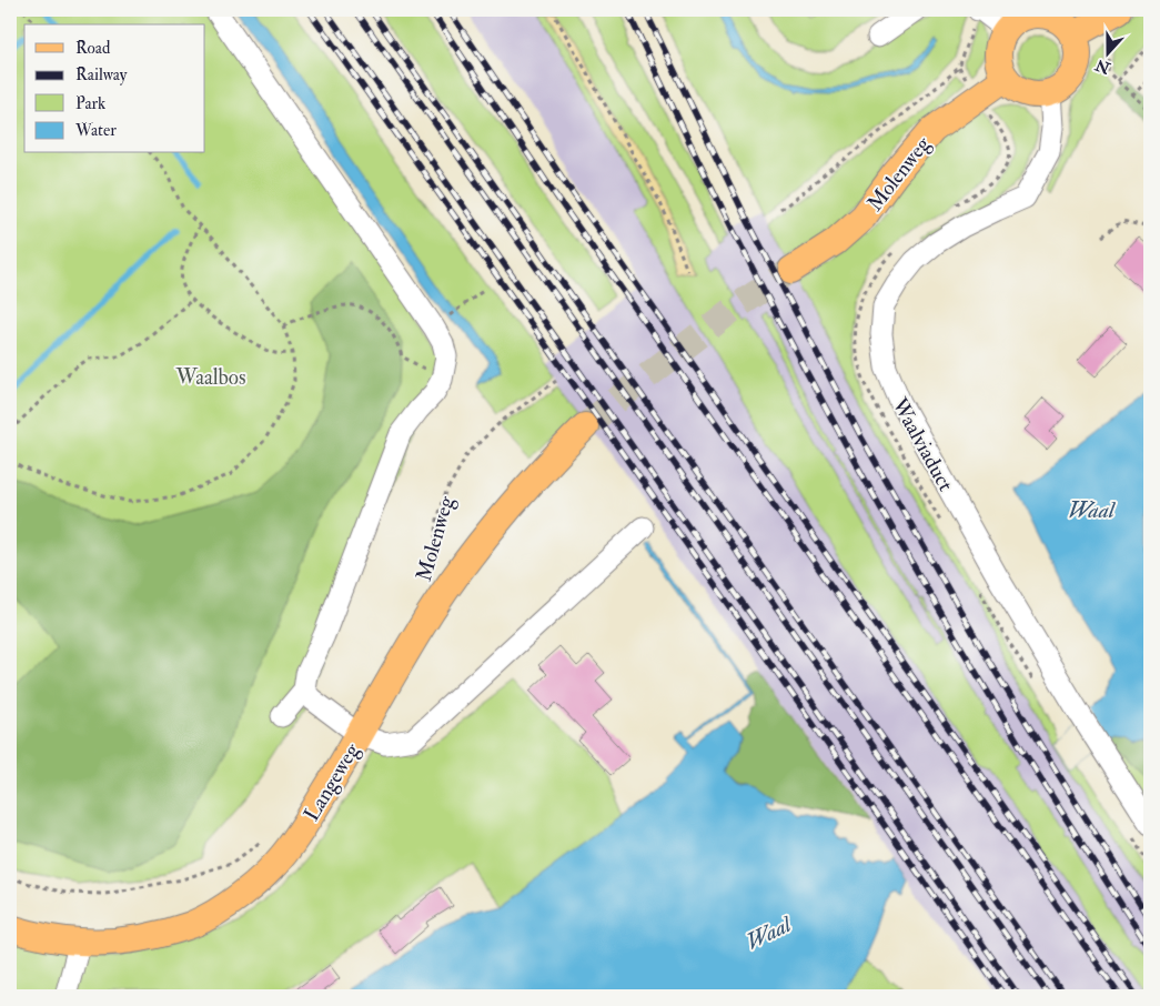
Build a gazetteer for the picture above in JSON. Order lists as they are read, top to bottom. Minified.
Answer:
{"streets":{"main road":["Molenweg","Langeweg"],"street":["Waalviaduct"]},"crossings":[["Molenweg","Waalviaduct"],["Molenweg","Langeweg"]],"water":["Waal"],"parks":["Waalbos"],"legend":["Road","Railway","Park","Water"],"north":"bottom"}
